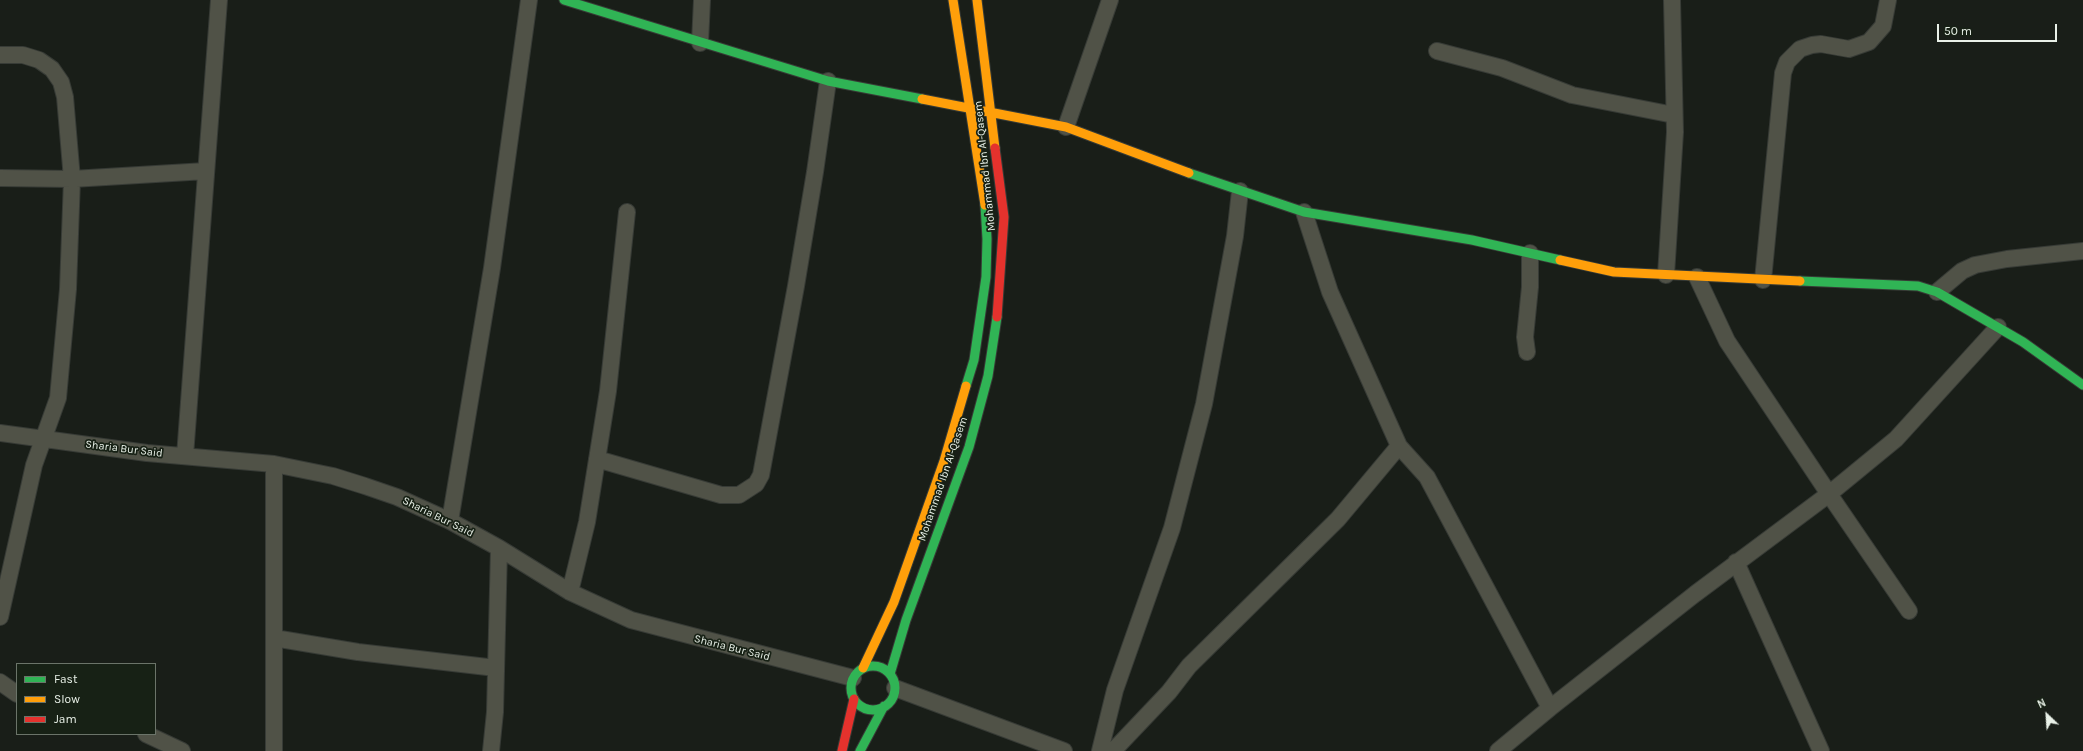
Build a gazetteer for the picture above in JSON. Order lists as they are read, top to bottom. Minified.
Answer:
{"streets":{"main road":["Mohammad Ibn Al-Qasem"],"street":["Sharia Bur Said"]},"crossings":[["Mohammad Ibn Al-Qasem","Sharia Bur Said"]],"legend":["Fast","Slow","Jam"],"scale_bar":"50 m","north":"top left"}
